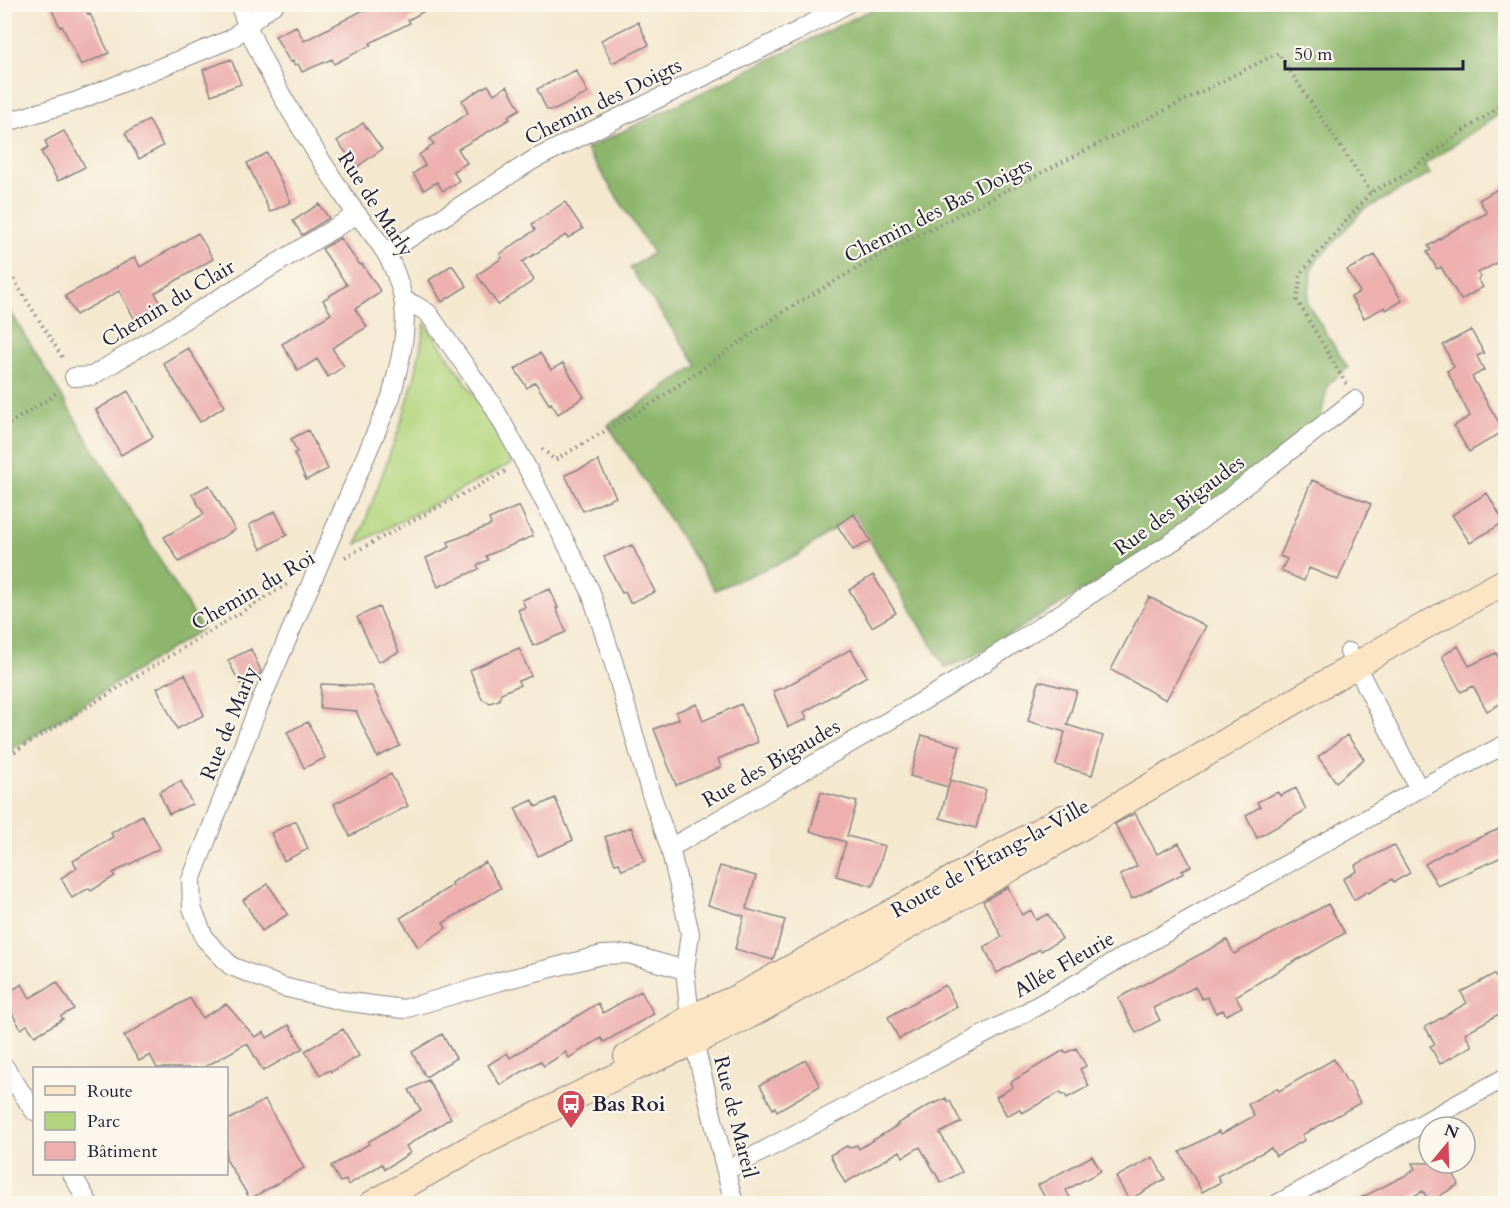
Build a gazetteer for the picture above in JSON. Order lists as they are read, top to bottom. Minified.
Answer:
{"streets":{"street":["Chemin des Doigts","Rue de Marly","Chemin du Clair","Rue des Bigaudes","Route de l'Étang-la-Ville","Allée Fleurie","Rue de Mareil"],"path":["Chemin des Bas Doigts","Chemin du Roi"]},"crossings":[["Chemin des Doigts","Rue de Marly"],["Rue de Marly","Chemin du Clair"],["Rue de Marly","Chemin du Roi"],["Route de l'Étang-la-Ville","Rue de Mareil"],["Allée Fleurie","Rue de Mareil"]],"places":{"bus stop":["Bas Roi"]},"legend":["Route","Parc","Bâtiment"],"scale_bar":"50 m","north":"top"}
